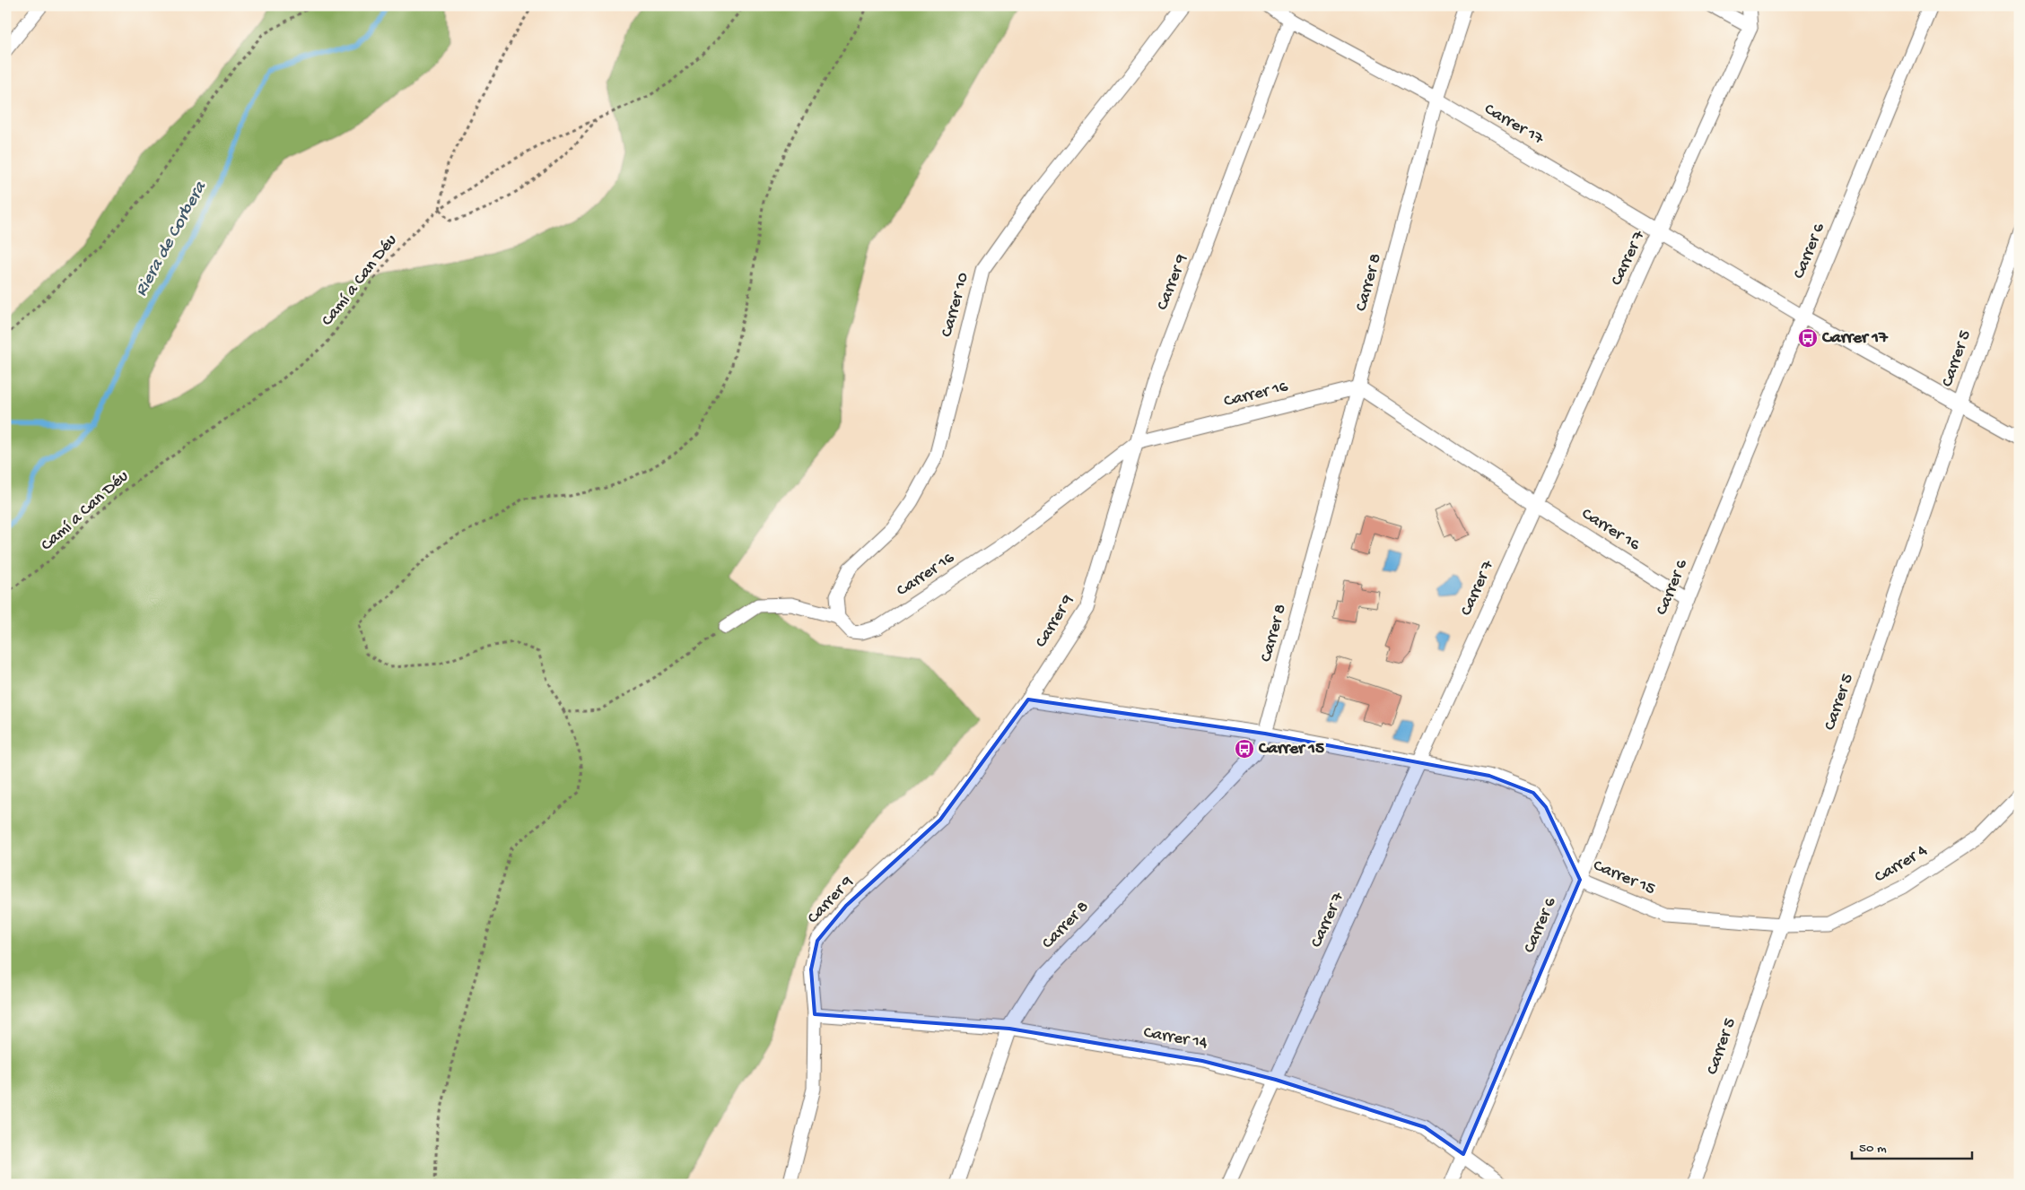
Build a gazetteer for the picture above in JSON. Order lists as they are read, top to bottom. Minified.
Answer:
{"streets":{"street":["Carrer 17","Carrer 6","Carrer 7","Carrer 9","Carrer 8","Carrer 10","Carrer 5","Carrer 16","Carrer 4","Carrer 15","Carrer 14"],"path":["Camí a Can Déu"]},"crossings":[["Carrer 17","Carrer 6"],["Carrer 17","Carrer 7"],["Carrer 17","Carrer 9"],["Carrer 17","Carrer 8"],["Carrer 17","Carrer 5"],["Carrer 6","Carrer 16"],["Carrer 6","Carrer 15"],["Carrer 6","Carrer 14"],["Carrer 7","Carrer 16"],["Carrer 7","Carrer 15"],["Carrer 7","Carrer 14"],["Carrer 9","Carrer 16"],["Carrer 9","Carrer 15"],["Carrer 9","Carrer 14"],["Carrer 8","Carrer 16"],["Carrer 8","Carrer 15"],["Carrer 8","Carrer 14"],["Carrer 10","Carrer 16"],["Carrer 5","Carrer 4"],["Carrer 5","Carrer 15"],["Carrer 4","Carrer 15"]],"water":["Riera de Corbera"],"places":{"bus stop":["Carrer 17","Carrer 15"]},"scale_bar":"50 m"}
